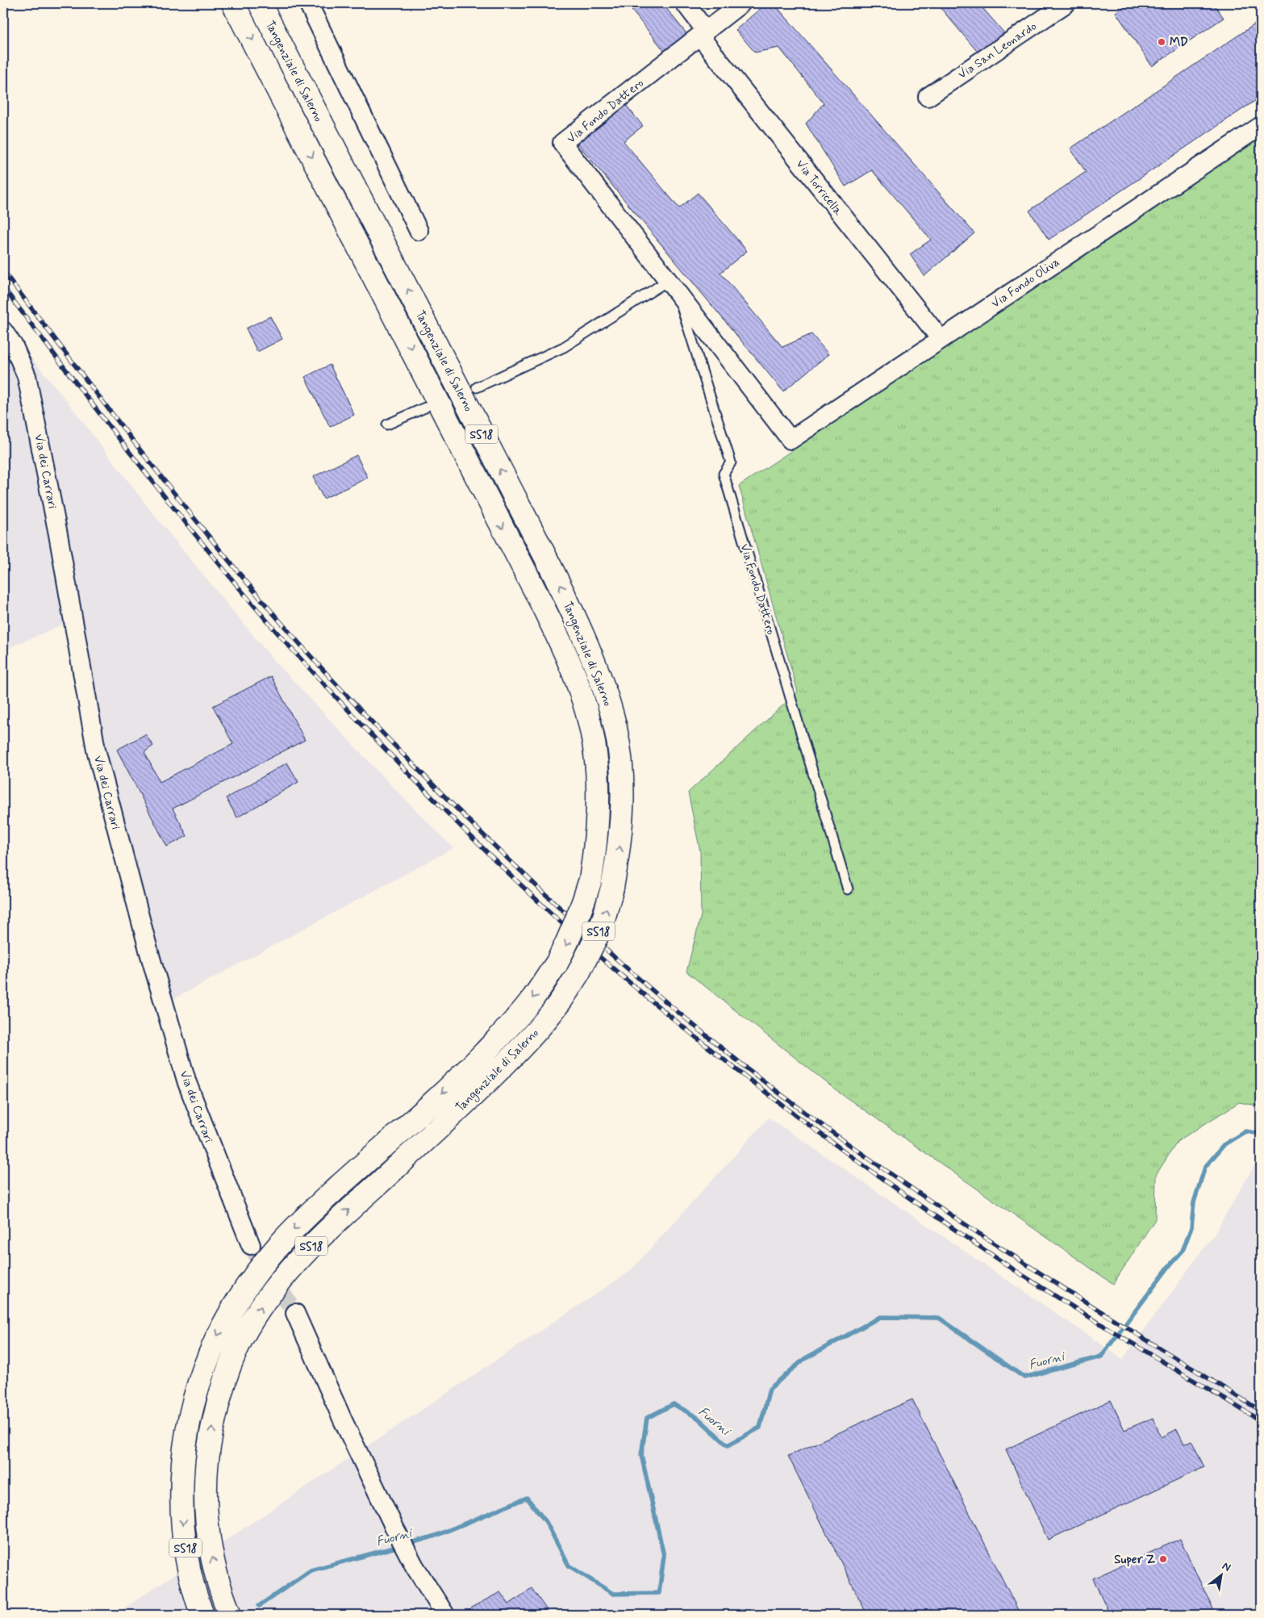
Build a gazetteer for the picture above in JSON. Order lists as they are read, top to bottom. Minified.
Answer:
{"streets":{"highway":["Tangenziale di Salerno","SS18"],"street":["Via San Leonardo","Via Fondo Dattero","Via Torricella","Via Fondo Oliva","Via dei Carrari"]},"crossings":[["Via Fondo Dattero","Via Torricella"],["Via Fondo Dattero","Via Fondo Oliva"],["Via Torricella","Via Fondo Oliva"]],"water":["Fuorni"],"places":["MD","Super Z"],"north":"top right"}
